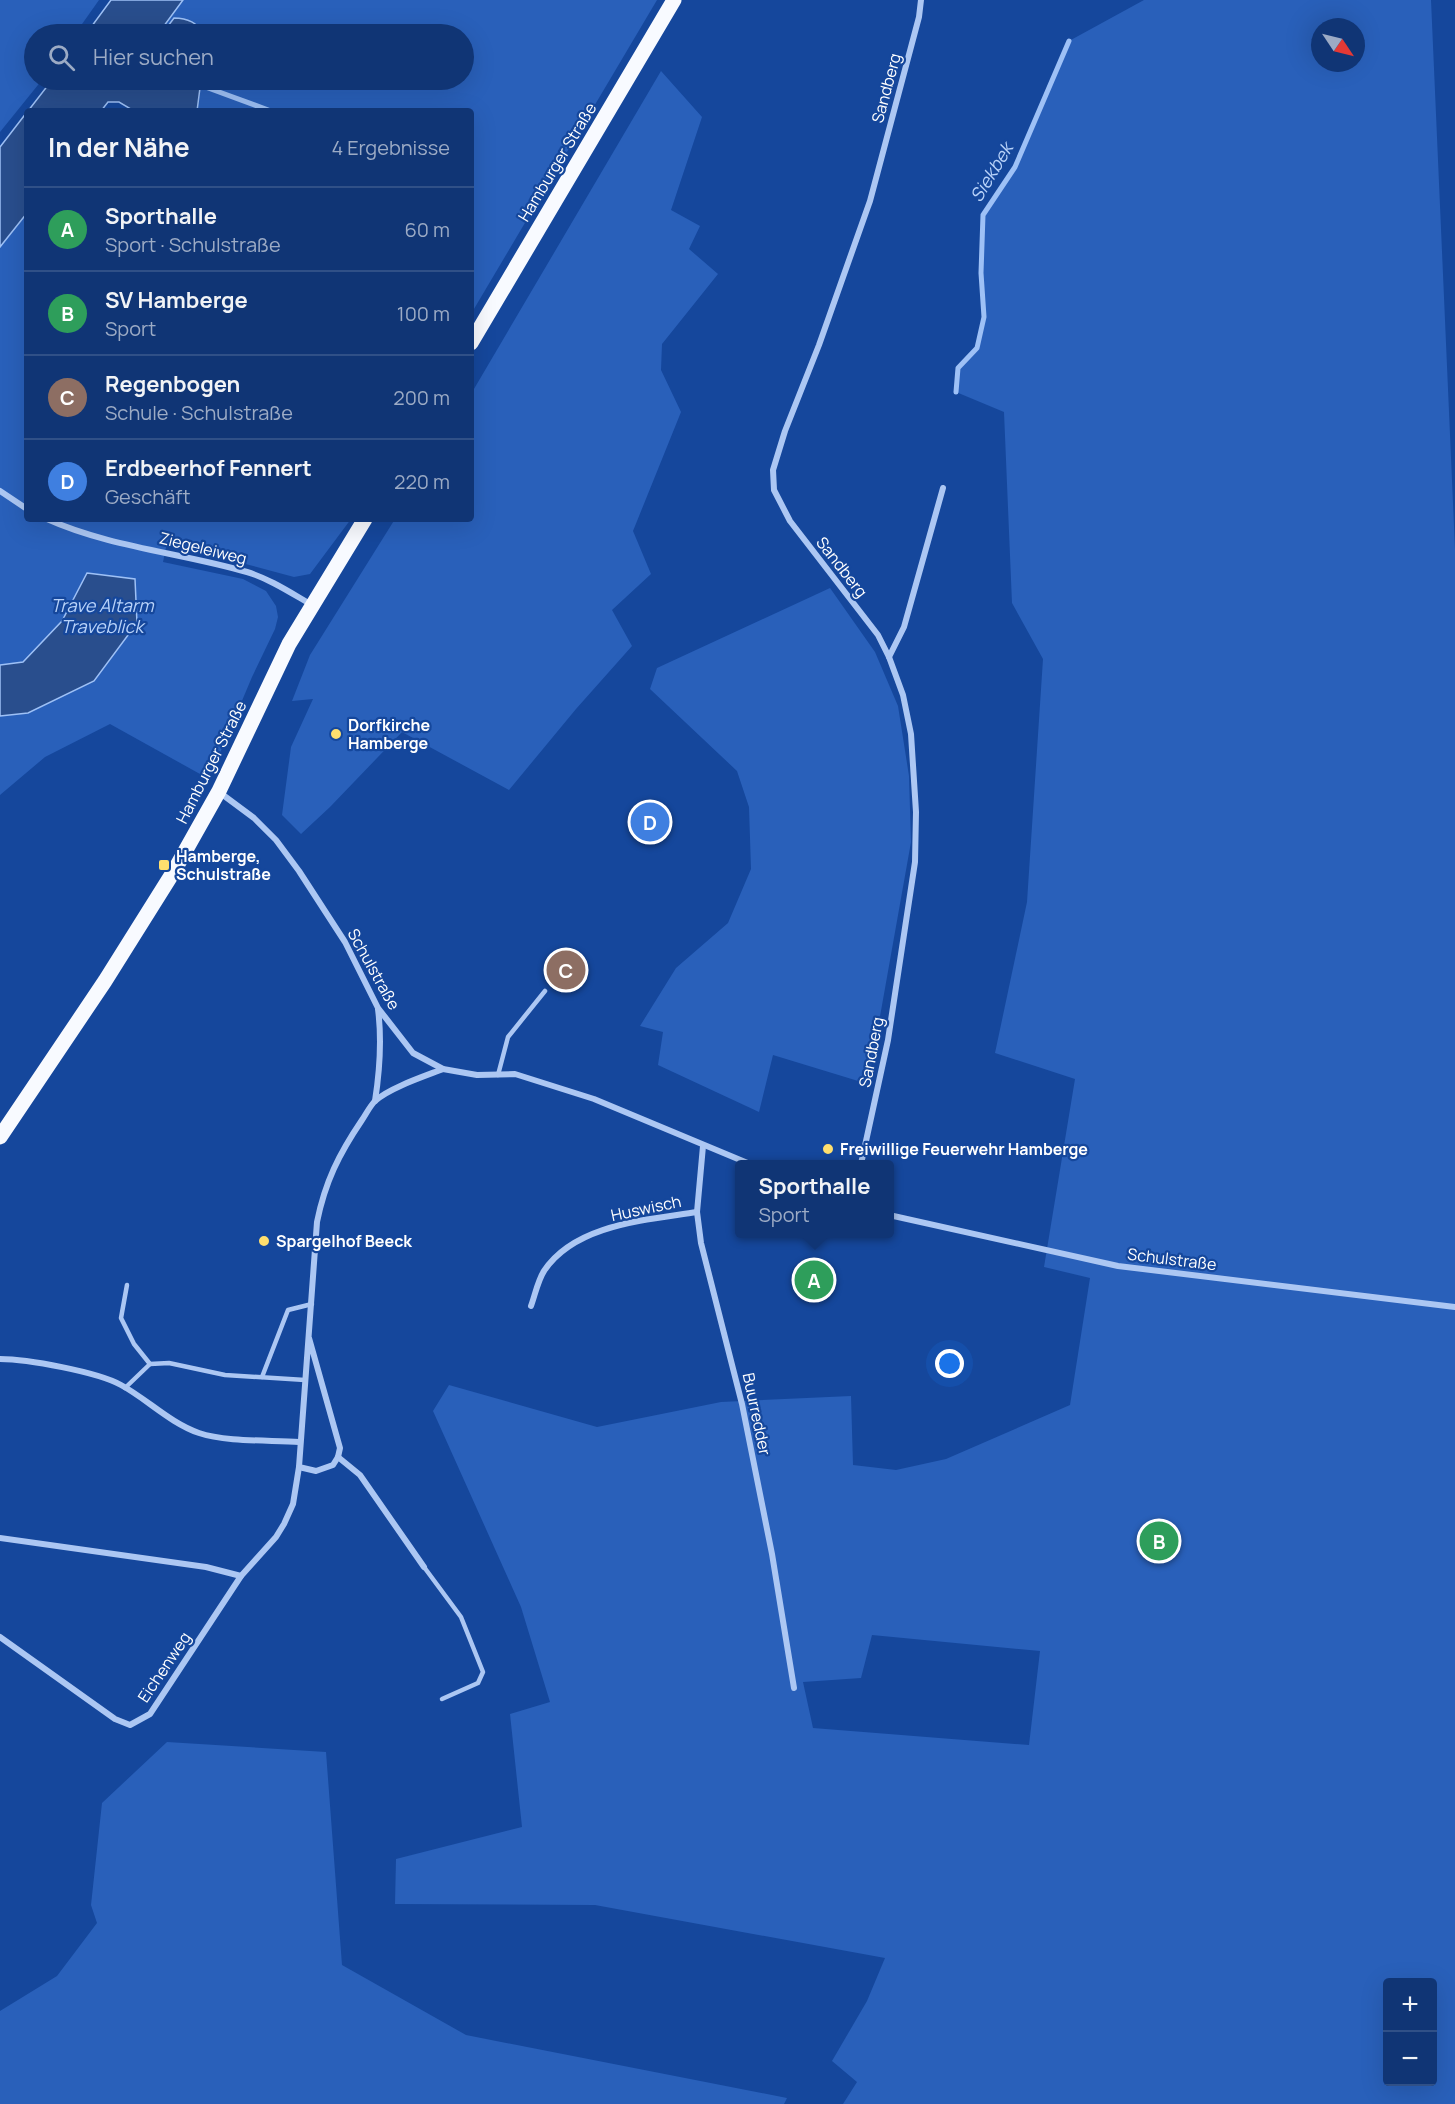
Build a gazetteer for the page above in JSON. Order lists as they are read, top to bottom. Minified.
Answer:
{"streets":{"main road":["Hamburger Straße"],"street":["Sandberg","Ziegeleiweg","Schulstraße","Huswisch","Buurredder","Eichenweg"]},"crossings":[["Hamburger Straße","Ziegeleiweg"],["Hamburger Straße","Schulstraße"],["Schulstraße","Buurredder"],["Schulstraße","Eichenweg"],["Huswisch","Buurredder"]],"water":["Siekbek","Trave Altarm Traveblick"],"places":{"other":["Dorfkirche Hamberge","Freiwillige Feuerwehr Hamberge","Spargelhof Beeck"],"transit":["Hamberge, Schulstraße"]},"north":"bottom right","page":{"search":"Hier suchen","heading":["In der Nähe","4 Ergebnisse"],"list":[{"mark":"A","name":"Sporthalle","note":"Sport · Schulstraße","value":"60 m"},{"mark":"B","name":"SV Hamberge","note":"Sport","value":"100 m"},{"mark":"C","name":"Regenbogen","note":"Schule · Schulstraße","value":"200 m"},{"mark":"D","name":"Erdbeerhof Fennert","note":"Geschäft","value":"220 m"}],"pins":["D","C","A","B"],"popup":["Sporthalle","Sport"],"map_buttons":["+","−"]}}
